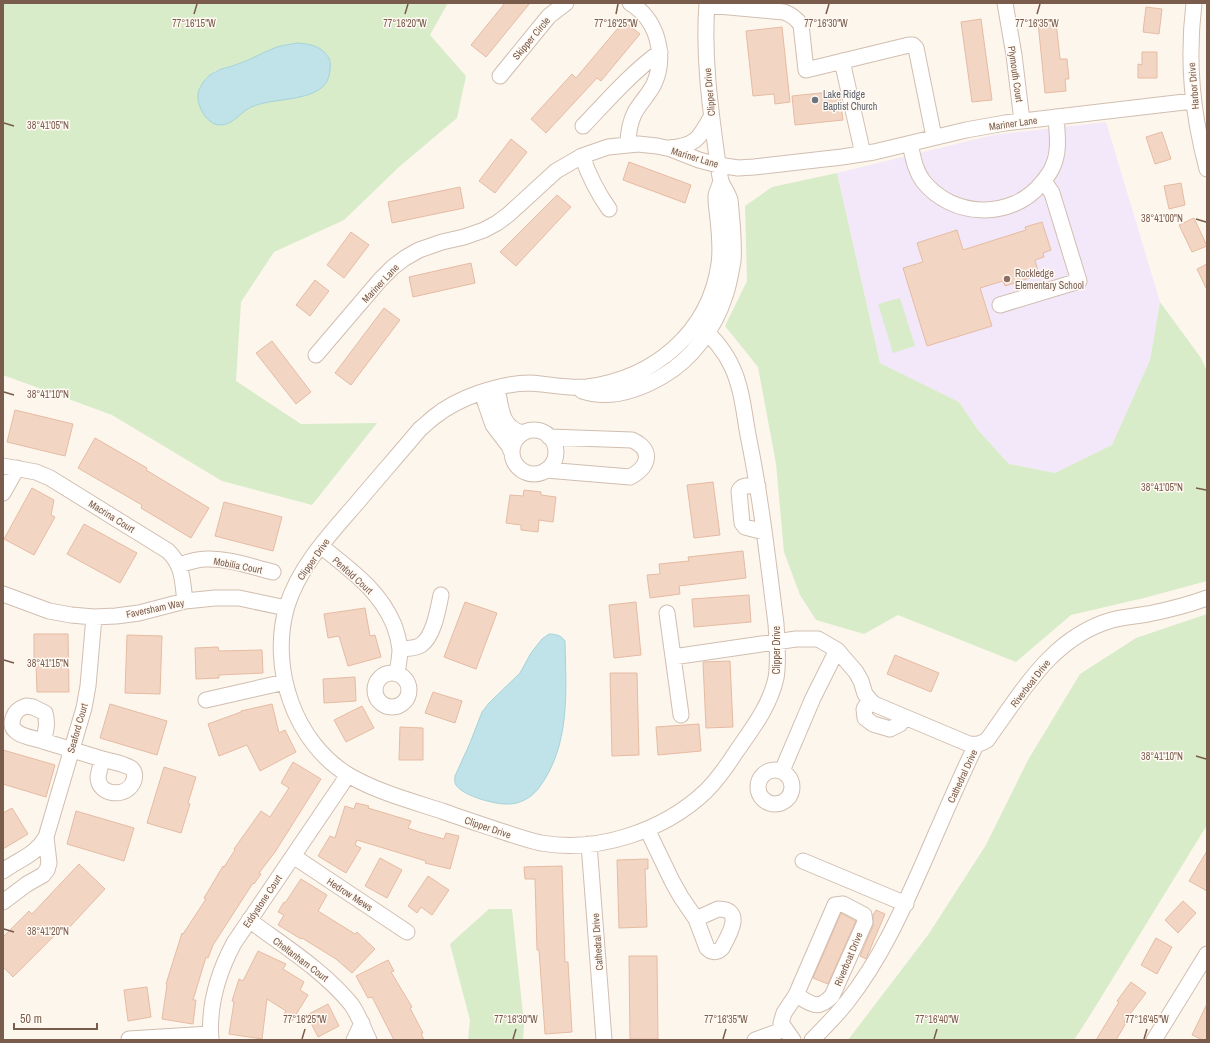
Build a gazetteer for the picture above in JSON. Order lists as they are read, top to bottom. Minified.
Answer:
{"streets":{"street":["Skipper Circle","Plymouth Court","Harbor Drive","Clipper Drive","Mariner Lane","Macrina Court","Mobilia Court","Penfold Court","Faversham Way","Riverboat Drive","Seaford Court","Cathedral Drive","Hedrow Mews","Eddystone Court","Cheltanham Court"]},"crossings":[["Plymouth Court","Mariner Lane"],["Harbor Drive","Mariner Lane"],["Clipper Drive","Mariner Lane"],["Clipper Drive","Penfold Court"],["Clipper Drive","Faversham Way"],["Clipper Drive","Cathedral Drive"],["Clipper Drive","Eddystone Court"],["Macrina Court","Mobilia Court"],["Faversham Way","Seaford Court"],["Riverboat Drive","Cathedral Drive"],["Hedrow Mews","Eddystone Court"],["Eddystone Court","Cheltanham Court"]],"places":["Lake Ridge Baptist Church","Rockledge Elementary School"],"scale_bar":"50 m","coordinates":["77°16'15\"W","77°16'20\"W","77°16'25\"W","77°16'30\"W","77°16'35\"W","38°41'05\"N","38°41'00\"N","38°41'10\"N","38°41'15\"N","38°41'20\"N","77°16'40\"W","77°16'45\"W"]}
